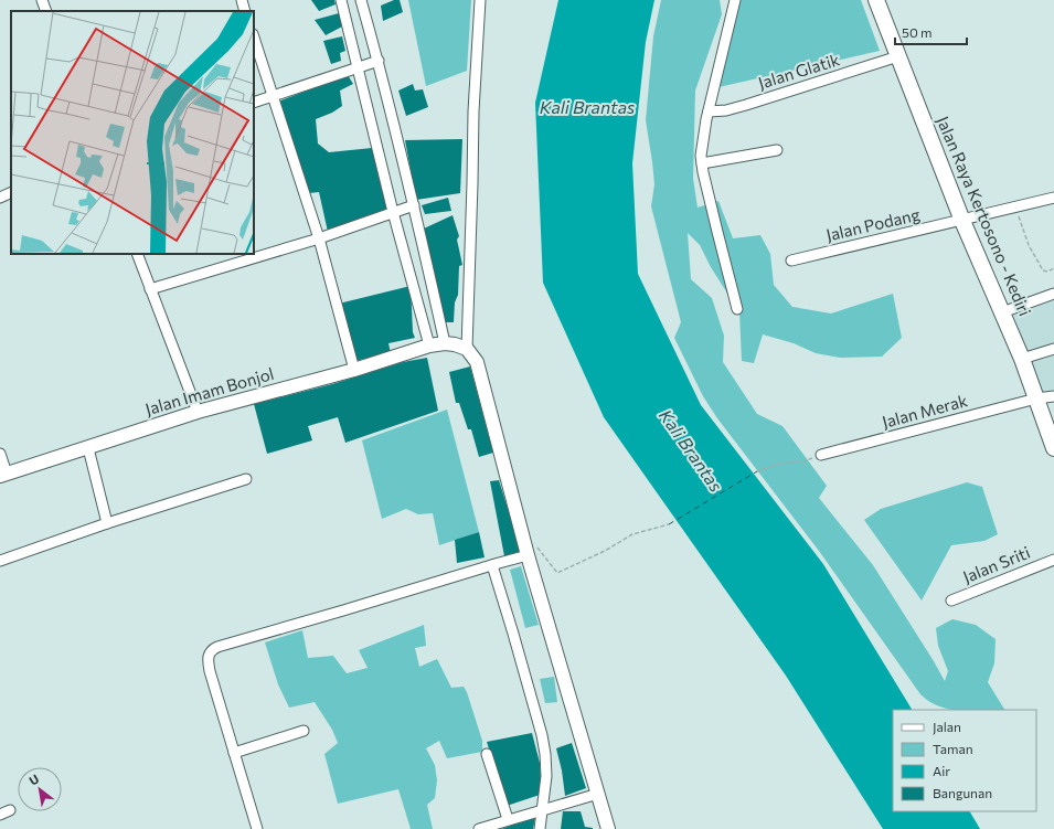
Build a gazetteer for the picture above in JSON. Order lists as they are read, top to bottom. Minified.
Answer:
{"streets":{"highway":["Jalan Raya Kertosono - Kediri"],"main road":["Jalan Imam Bonjol"],"street":["Jalan Glatik","Jalan Podang","Jalan Merak","Jalan Sriti"]},"crossings":[["Jalan Glatik","Jalan Raya Kertosono - Kediri"],["Jalan Raya Kertosono - Kediri","Jalan Podang"],["Jalan Raya Kertosono - Kediri","Jalan Merak"]],"water":["Kali Brantas"],"legend":["Jalan","Taman","Air","Bangunan"],"scale_bar":"50 m","north":"top left"}
